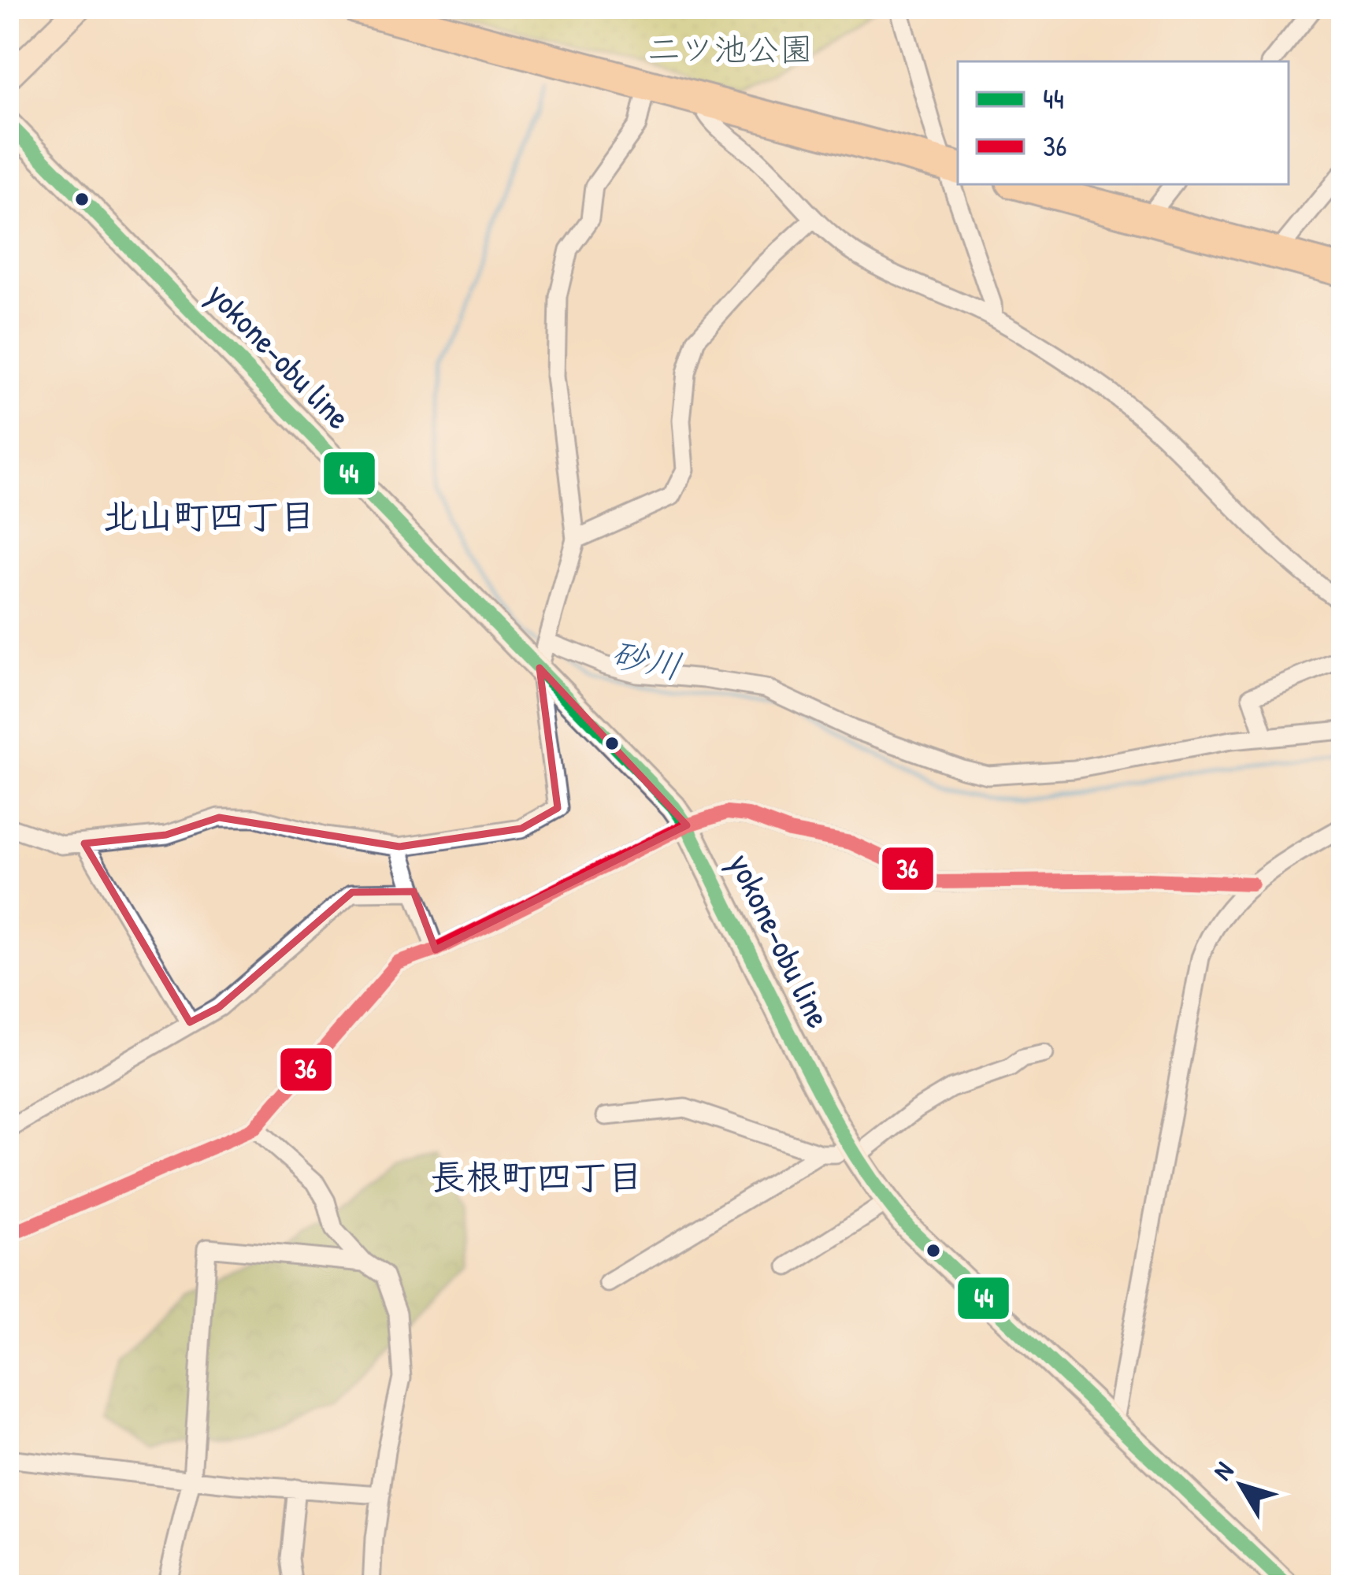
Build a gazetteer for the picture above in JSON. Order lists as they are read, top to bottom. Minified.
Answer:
{"streets":{"main road":["yokone-obu line"]},"districts":["北山町四丁目","長根町四丁目"],"water":["砂川"],"parks":["二ツ池公園"],"lines":["transit line 44","transit line 36"],"legend":["44","36"],"north":"top left"}
